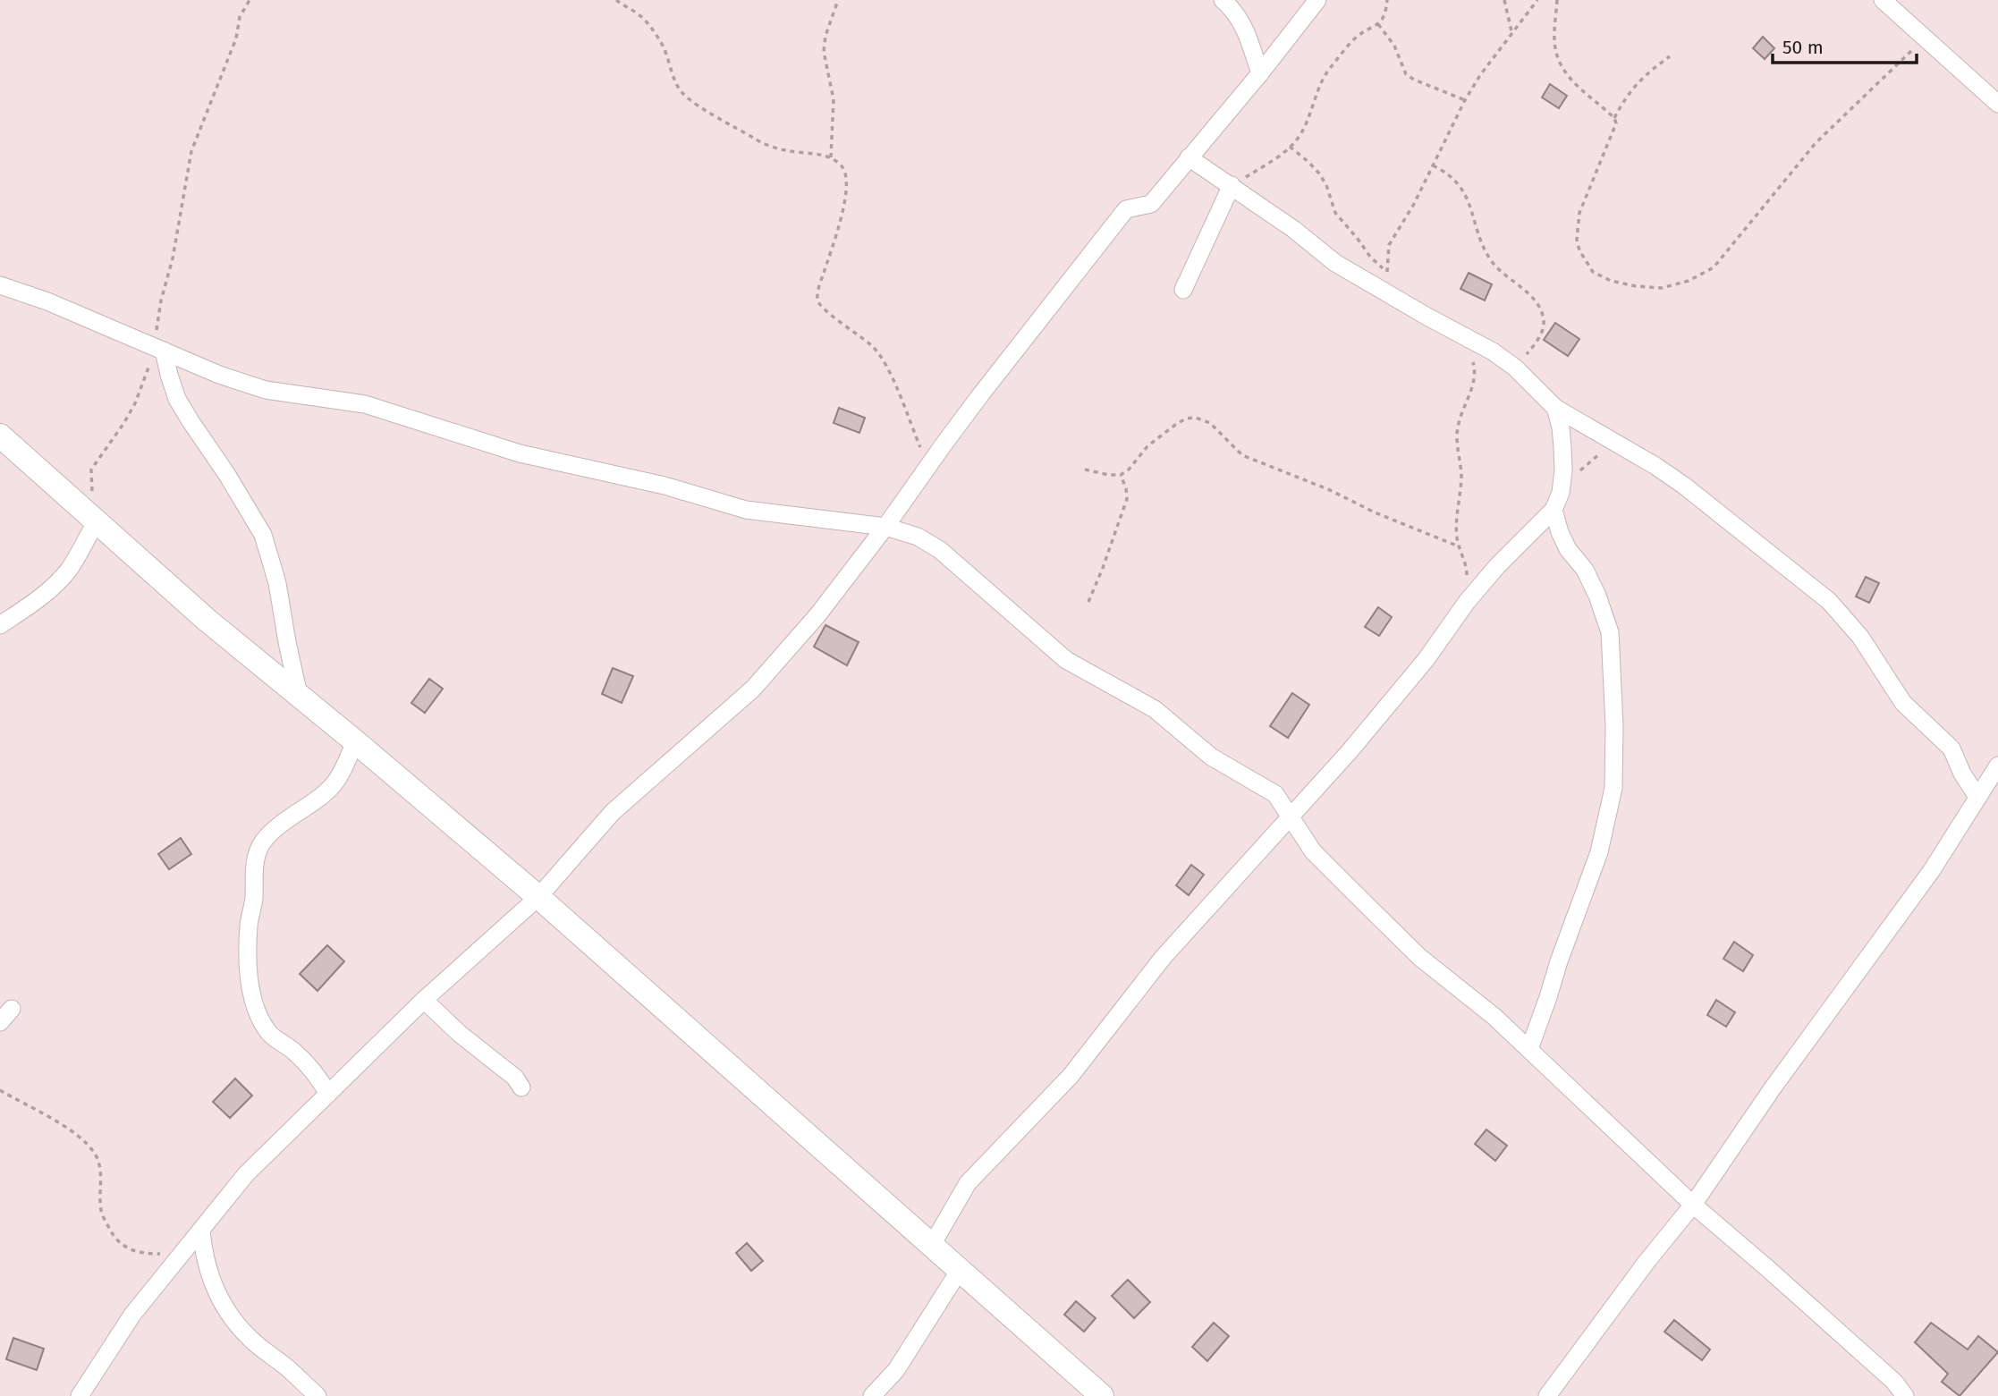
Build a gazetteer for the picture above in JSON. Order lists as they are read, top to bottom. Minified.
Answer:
{"scale_bar":"50 m"}
